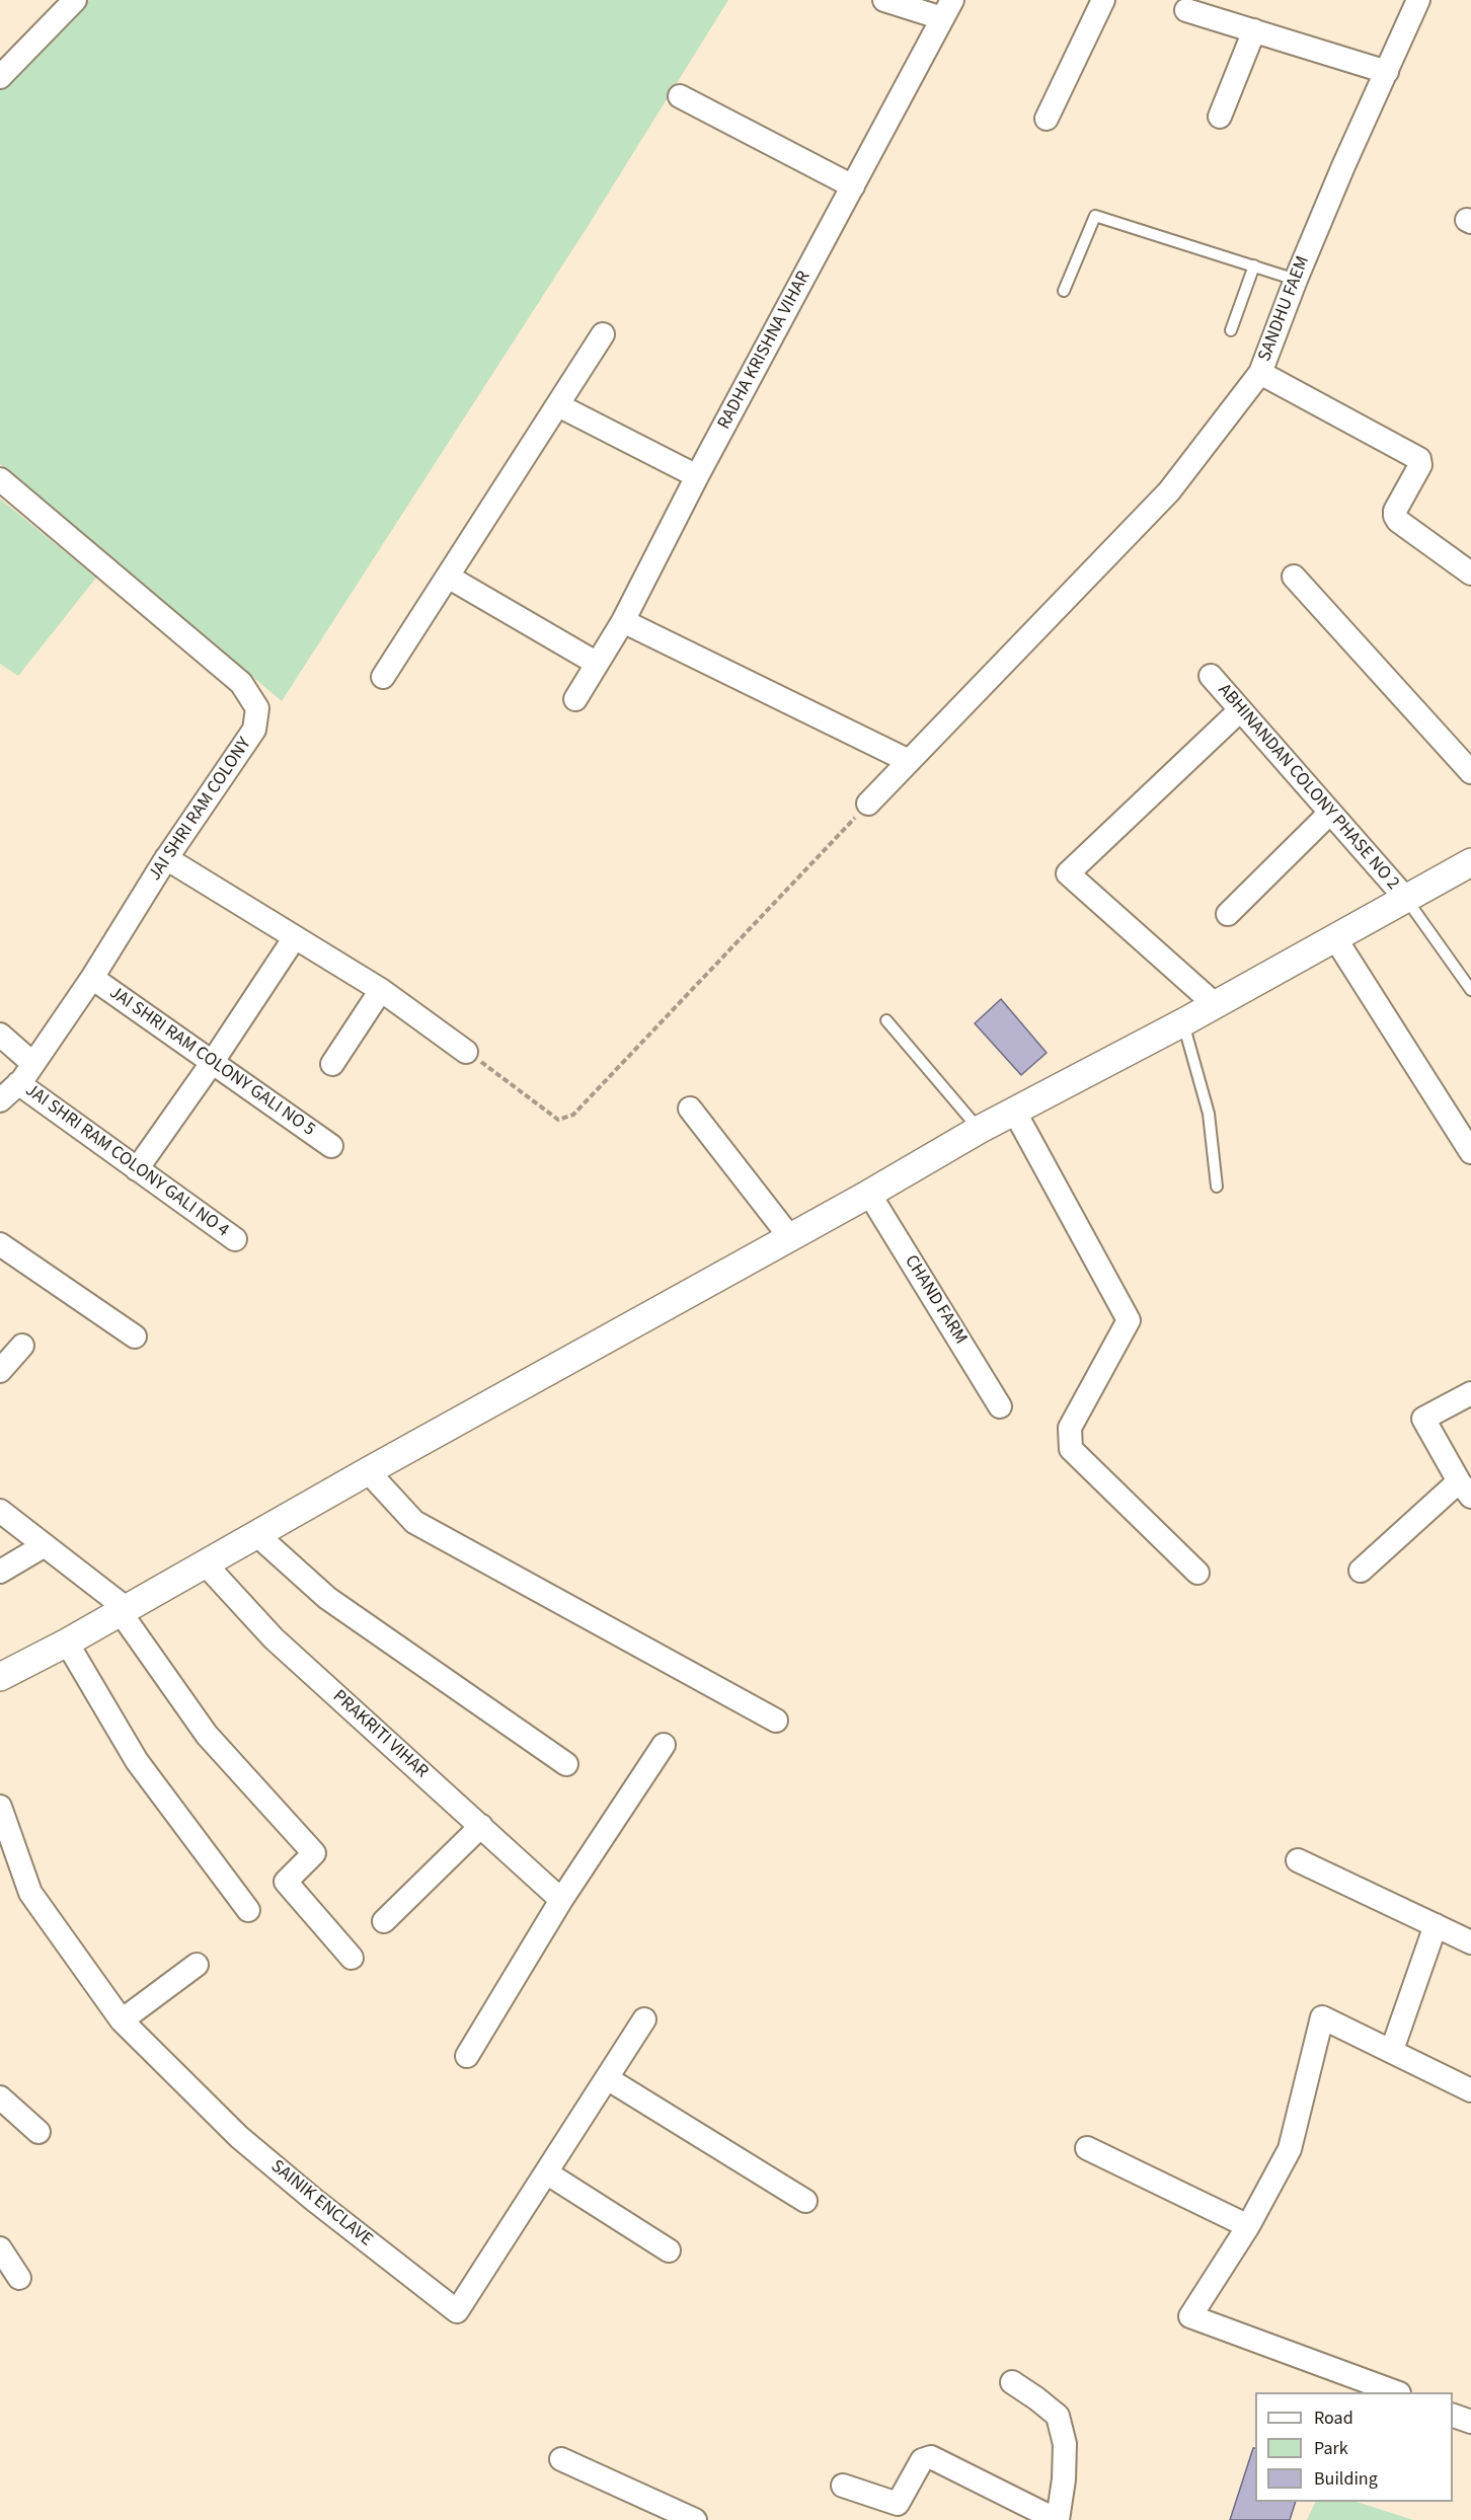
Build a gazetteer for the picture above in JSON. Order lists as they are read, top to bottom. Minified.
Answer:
{"streets":{"street":["SANDHU FAEM","RADHA KRISHNA VIHAR","ABHINANDAN COLONY PHASE NO 2","JAI SHRI RAM COLONY","JAI SHRI RAM COLONY GALI NO 5","JAI SHRI RAM COLONY GALI NO 4","CHAND FARM","PRAKRITI VIHAR","SAINIK ENCLAVE"]},"crossings":[["JAI SHRI RAM COLONY","JAI SHRI RAM COLONY GALI NO 5"],["JAI SHRI RAM COLONY","JAI SHRI RAM COLONY GALI NO 4"]],"legend":["Road","Park","Building"]}
